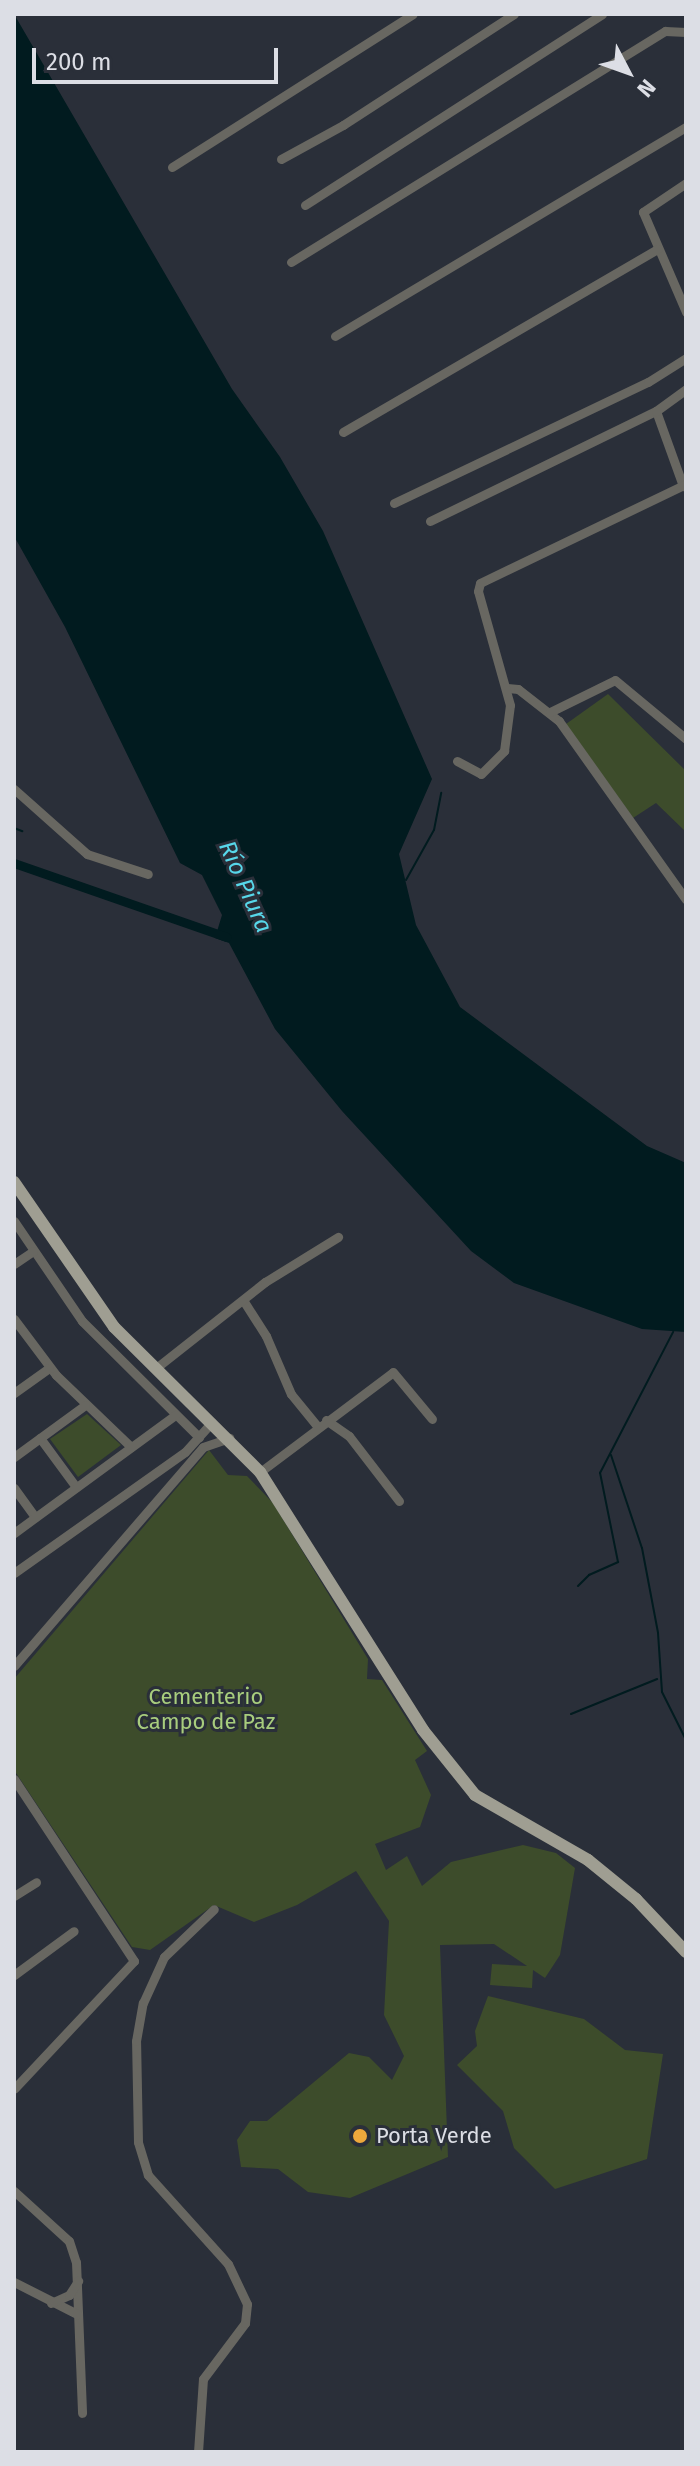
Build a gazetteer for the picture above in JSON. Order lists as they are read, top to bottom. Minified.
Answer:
{"water":["Río Piura"],"parks":["Cementerio Campo de Paz"],"places":["Porta Verde"],"scale_bar":"200 m","north":"bottom right"}
